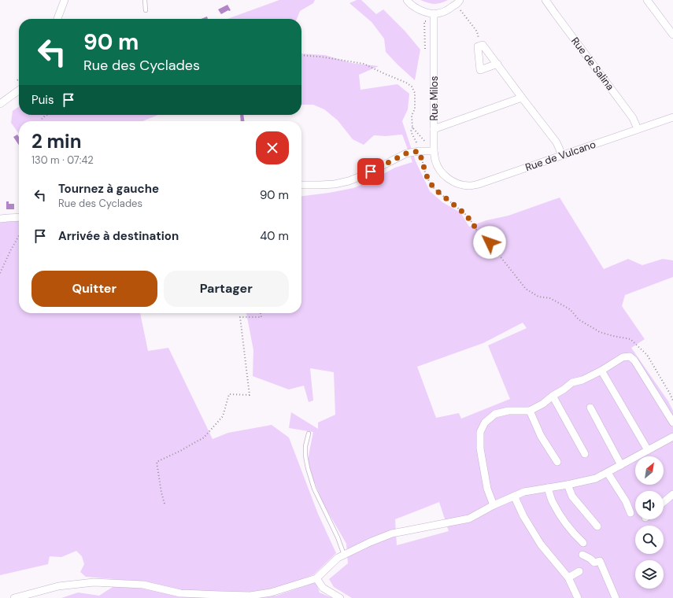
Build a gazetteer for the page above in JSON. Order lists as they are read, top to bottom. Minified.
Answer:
{"streets":{"street":["Rue de Salina","Rue Milos","Rue de Vulcano"]},"crossings":[["Rue de Salina","Rue de Vulcano"],["Rue Milos","Rue de Vulcano"]],"north":"top right","page":{"turn":["90 m","Rue des Cyclades"],"then":"Puis","heading":["2 min","130 m · 07:42"],"list":[{"name":"Tournez à gauche","note":"Rue des Cyclades","value":"90 m"},{"name":"Arrivée à destination","value":"40 m"}],"buttons":["Quitter","Partager"]}}
